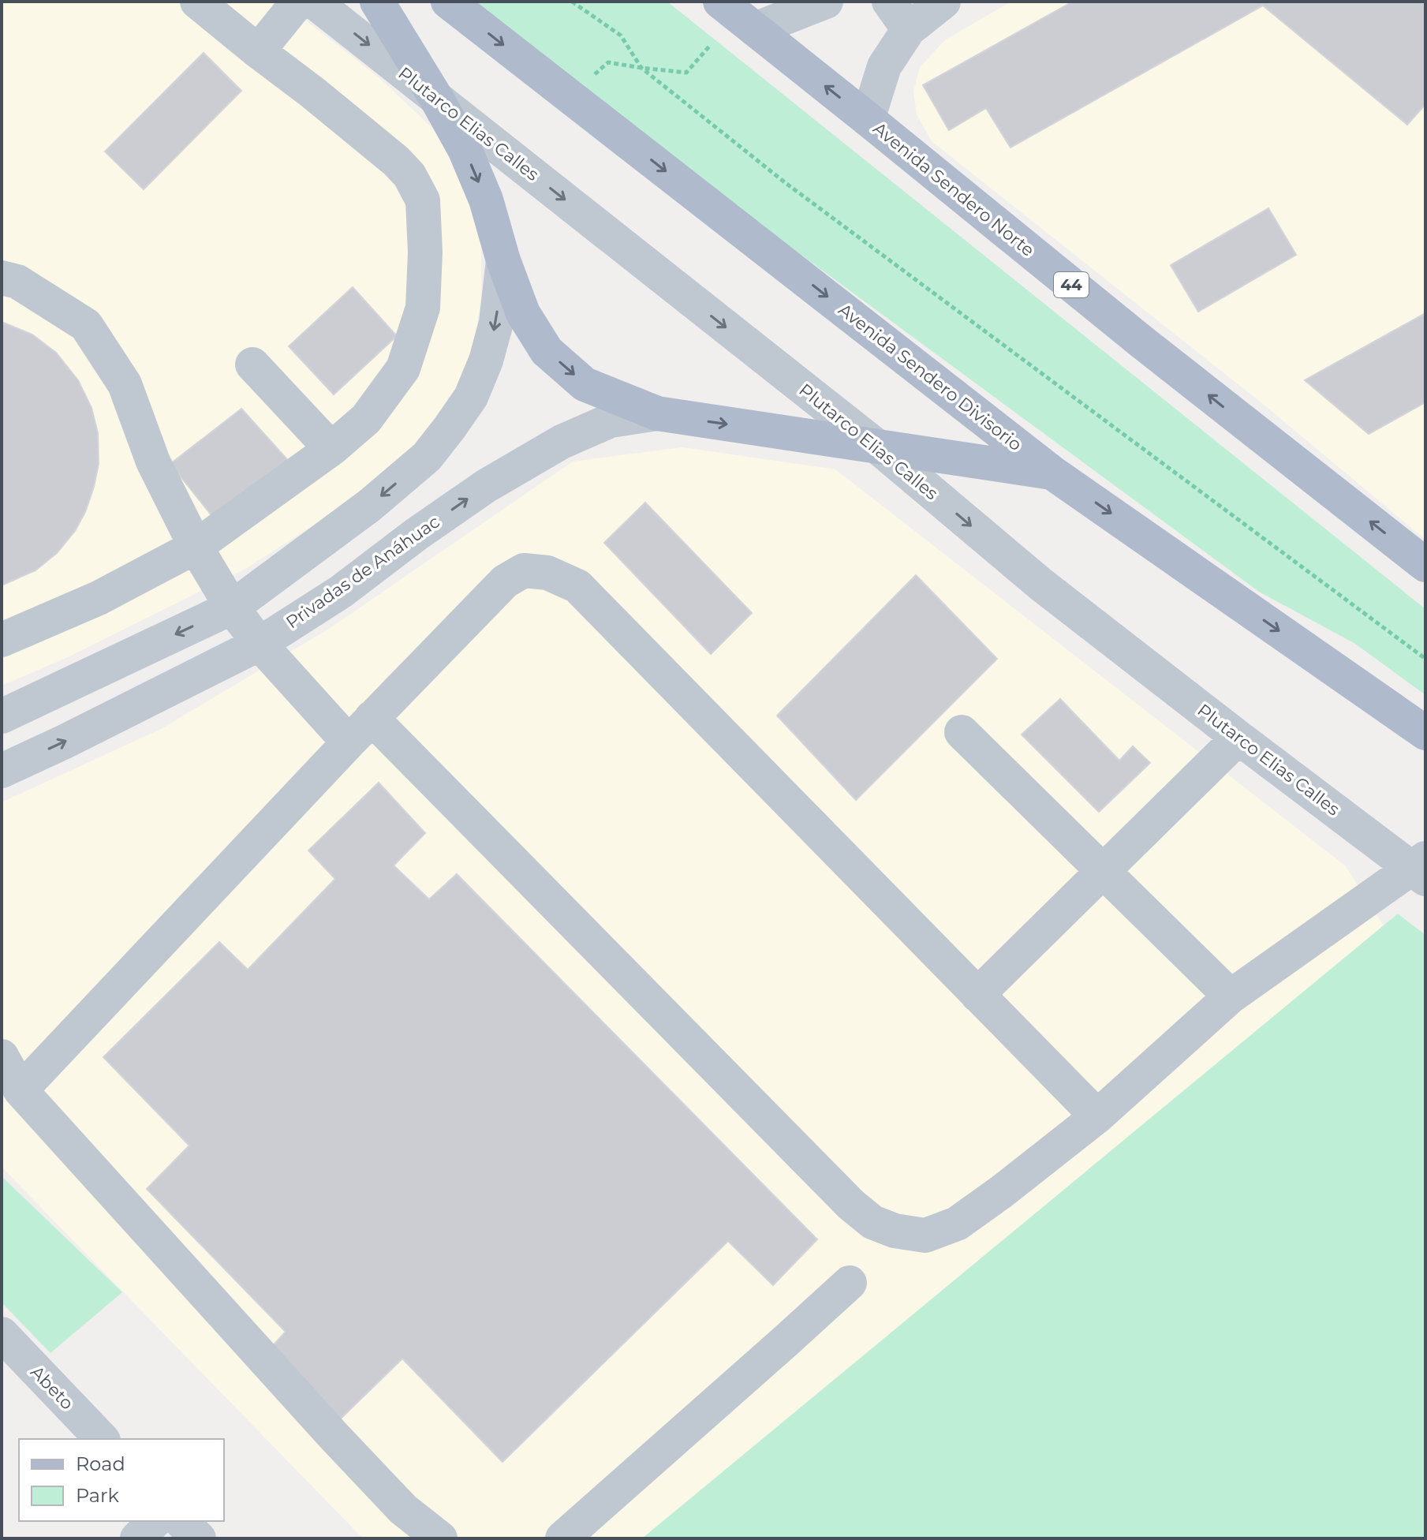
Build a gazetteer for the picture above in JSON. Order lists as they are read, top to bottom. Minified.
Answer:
{"streets":{"main road":["Avenida Sendero Norte","44","Avenida Sendero Divisorio"],"street":["Plutarco Elias Calles","Privadas de Anáhuac","Abeto"]},"one_way":["Plutarco Elias Calles","Avenida Sendero Norte","Avenida Sendero Divisorio"],"legend":["Road","Park"]}
